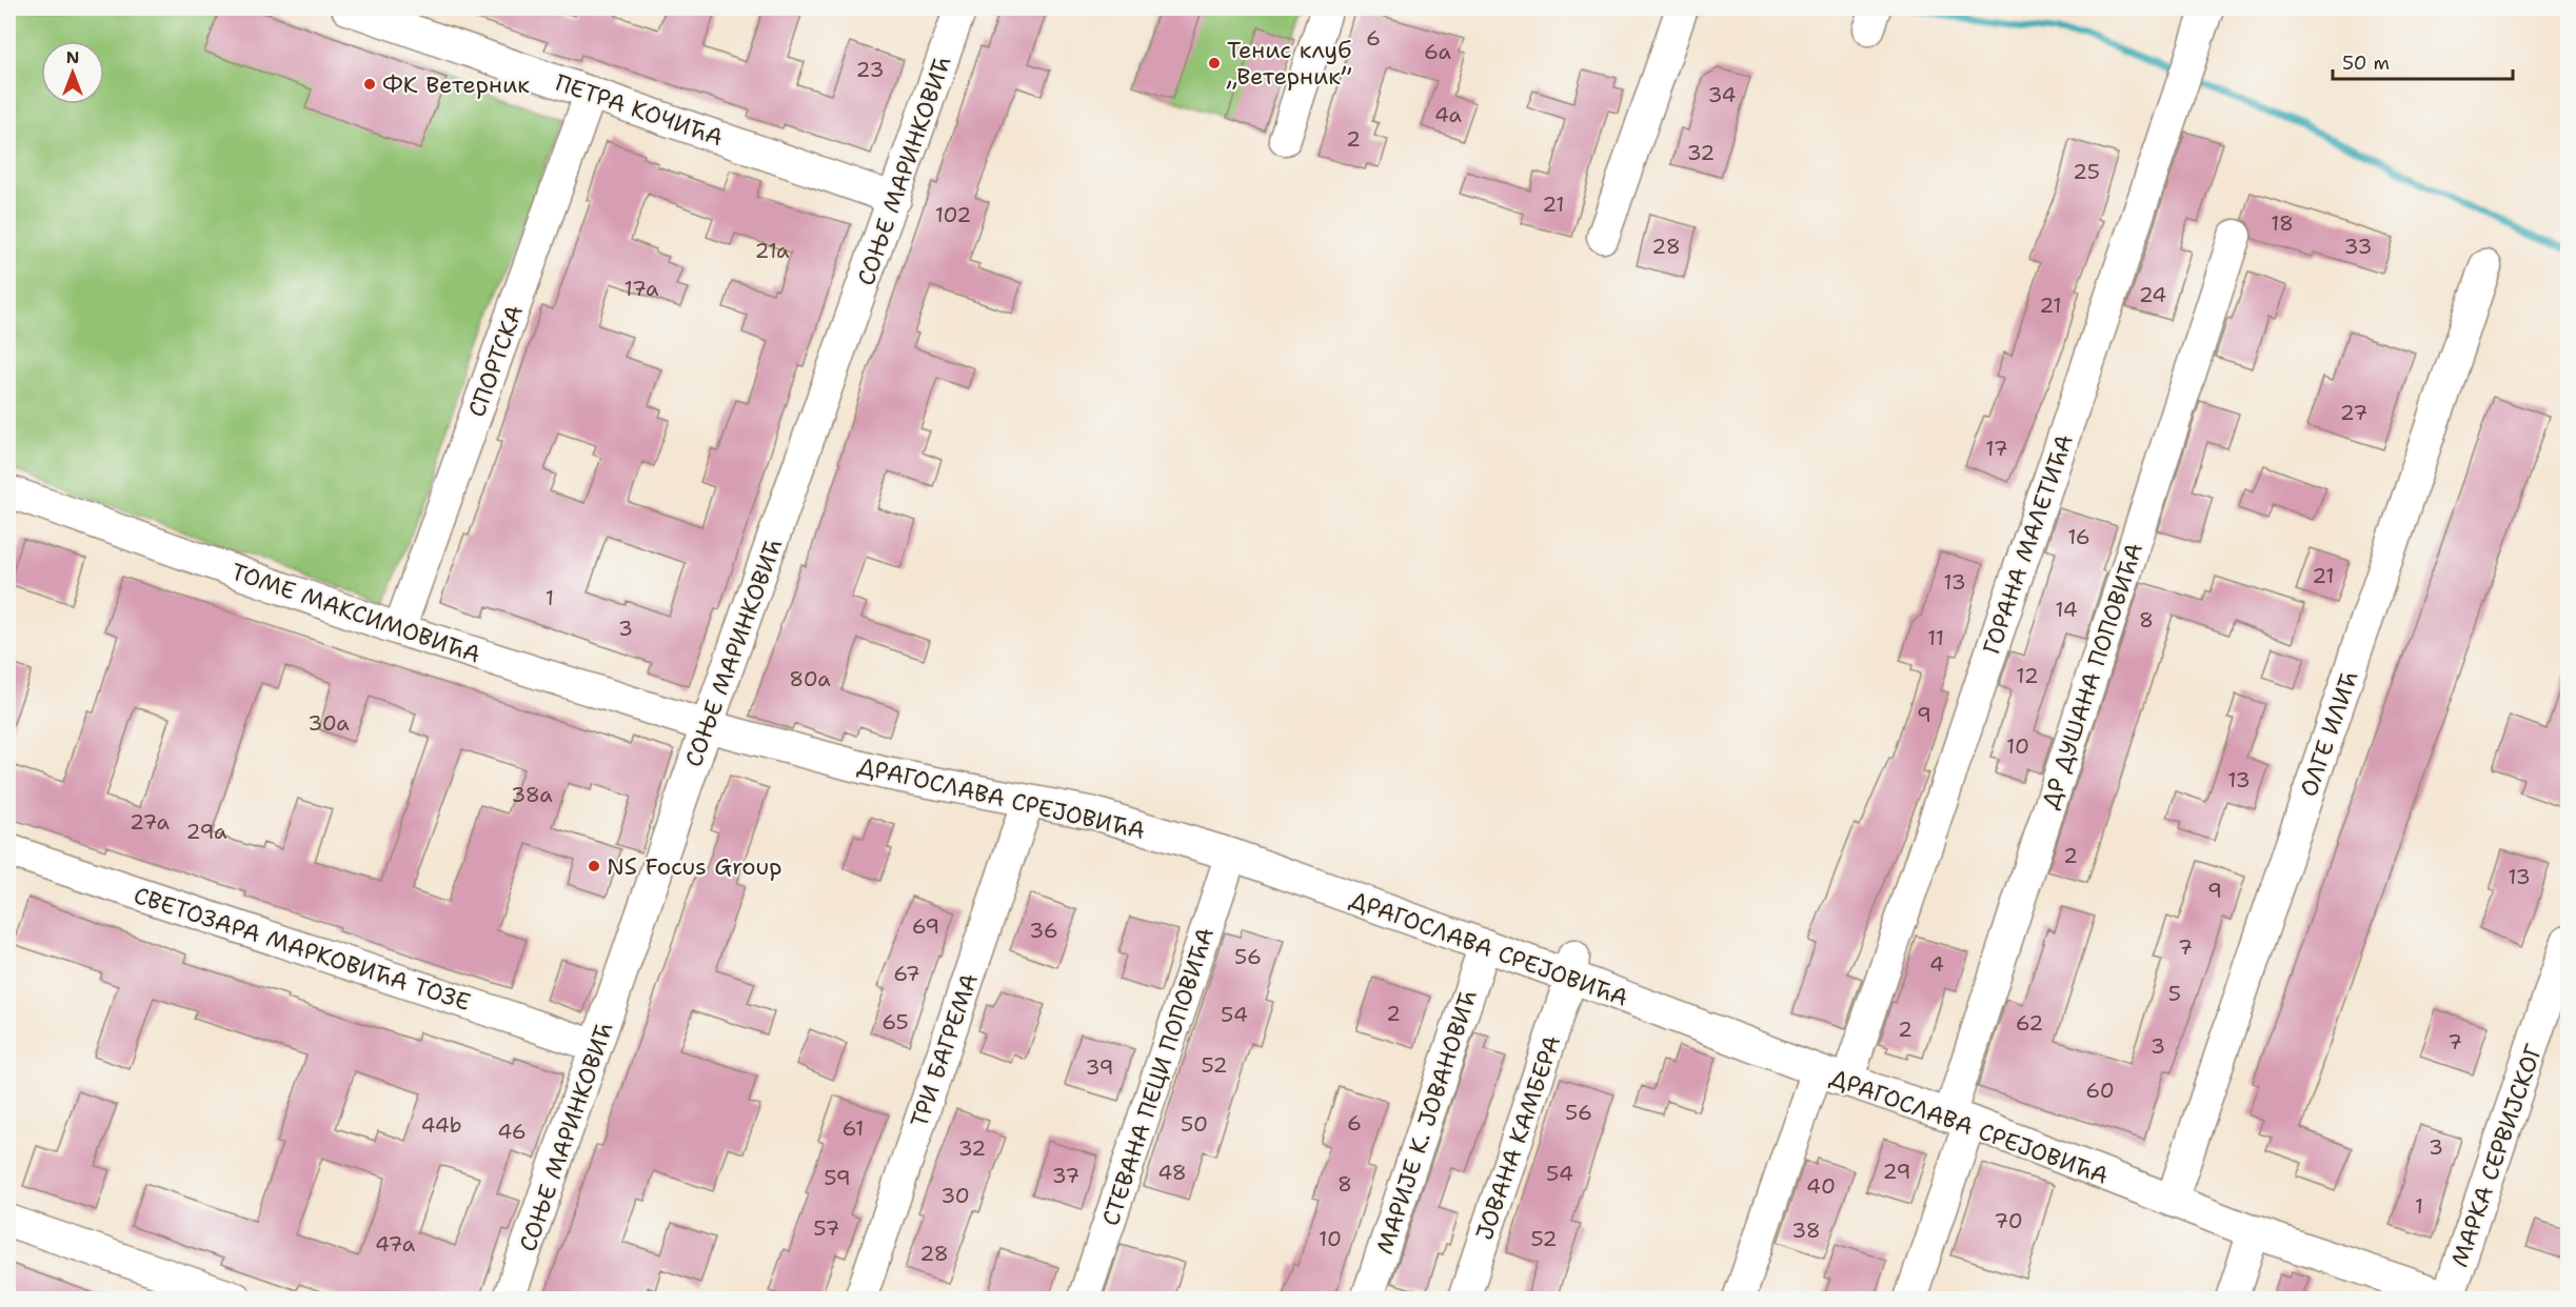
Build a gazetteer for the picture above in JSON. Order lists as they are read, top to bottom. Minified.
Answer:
{"streets":{"street":["ПЕТРА КОЧИЋА","СОЊЕ МАРИНКОВИЋ","СПОРТСКА","ГОРАНА МАЛЕТИЋА","ТОМЕ МАКСИМОВИЋА","ДР ДУШАНА ПОПОВИЋА","ОЛГЕ ИЛИЋ","ДРАГОСЛАВА СРЕЈОВИЋА","СВЕТОЗАРА МАРКОВИЋА ТОЗЕ","ТРИ БАГРЕМА","СТЕВАНА ПЕЦИ ПОПОВИЋА","МАРИЈЕ К. ЈОВАНОВИЋ","ЈОВАНА КАМБЕРА","МАРКА СЕРВИЈСКОГ"]},"crossings":[["ПЕТРА КОЧИЋА","СОЊЕ МАРИНКОВИЋ"],["ПЕТРА КОЧИЋА","СПОРТСКА"],["СОЊЕ МАРИНКОВИЋ","ТОМЕ МАКСИМОВИЋА"],["СОЊЕ МАРИНКОВИЋ","ДРАГОСЛАВА СРЕЈОВИЋА"],["СОЊЕ МАРИНКОВИЋ","СВЕТОЗАРА МАРКОВИЋА ТОЗЕ"],["СПОРТСКА","ТОМЕ МАКСИМОВИЋА"],["ГОРАНА МАЛЕТИЋА","ДРАГОСЛАВА СРЕЈОВИЋА"],["ТОМЕ МАКСИМОВИЋА","ДРАГОСЛАВА СРЕЈОВИЋА"],["ДР ДУШАНА ПОПОВИЋА","ДРАГОСЛАВА СРЕЈОВИЋА"],["ОЛГЕ ИЛИЋ","ДРАГОСЛАВА СРЕЈОВИЋА"],["ДРАГОСЛАВА СРЕЈОВИЋА","ТРИ БАГРЕМА"],["ДРАГОСЛАВА СРЕЈОВИЋА","СТЕВАНА ПЕЦИ ПОПОВИЋА"],["ДРАГОСЛАВА СРЕЈОВИЋА","МАРИЈЕ К. ЈОВАНОВИЋ"],["ДРАГОСЛАВА СРЕЈОВИЋА","ЈОВАНА КАМБЕРА"],["ДРАГОСЛАВА СРЕЈОВИЋА","МАРКА СЕРВИЈСКОГ"]],"places":["Тенис клуб „Ветерник”","ФК Ветерник","NS Focus Group"],"house_numbers":["6","6a","23","34","4a","2","32","25","21","102","18","28","33","21a","17a","24","21","27","17","16","21","13","1","14","8","3","11","12","80a","9","30a","10","13","38a","27a","29a","2","13","9","69","36","7","56","4","67","5","2","54","65","62","2","7","3","52","39","60","56","6","50","44b","61","46","3","32","29","48","54","37","59","8","40","30","1","70","57","38","10","52","47a","28"],"scale_bar":"50 m","north":"top"}
